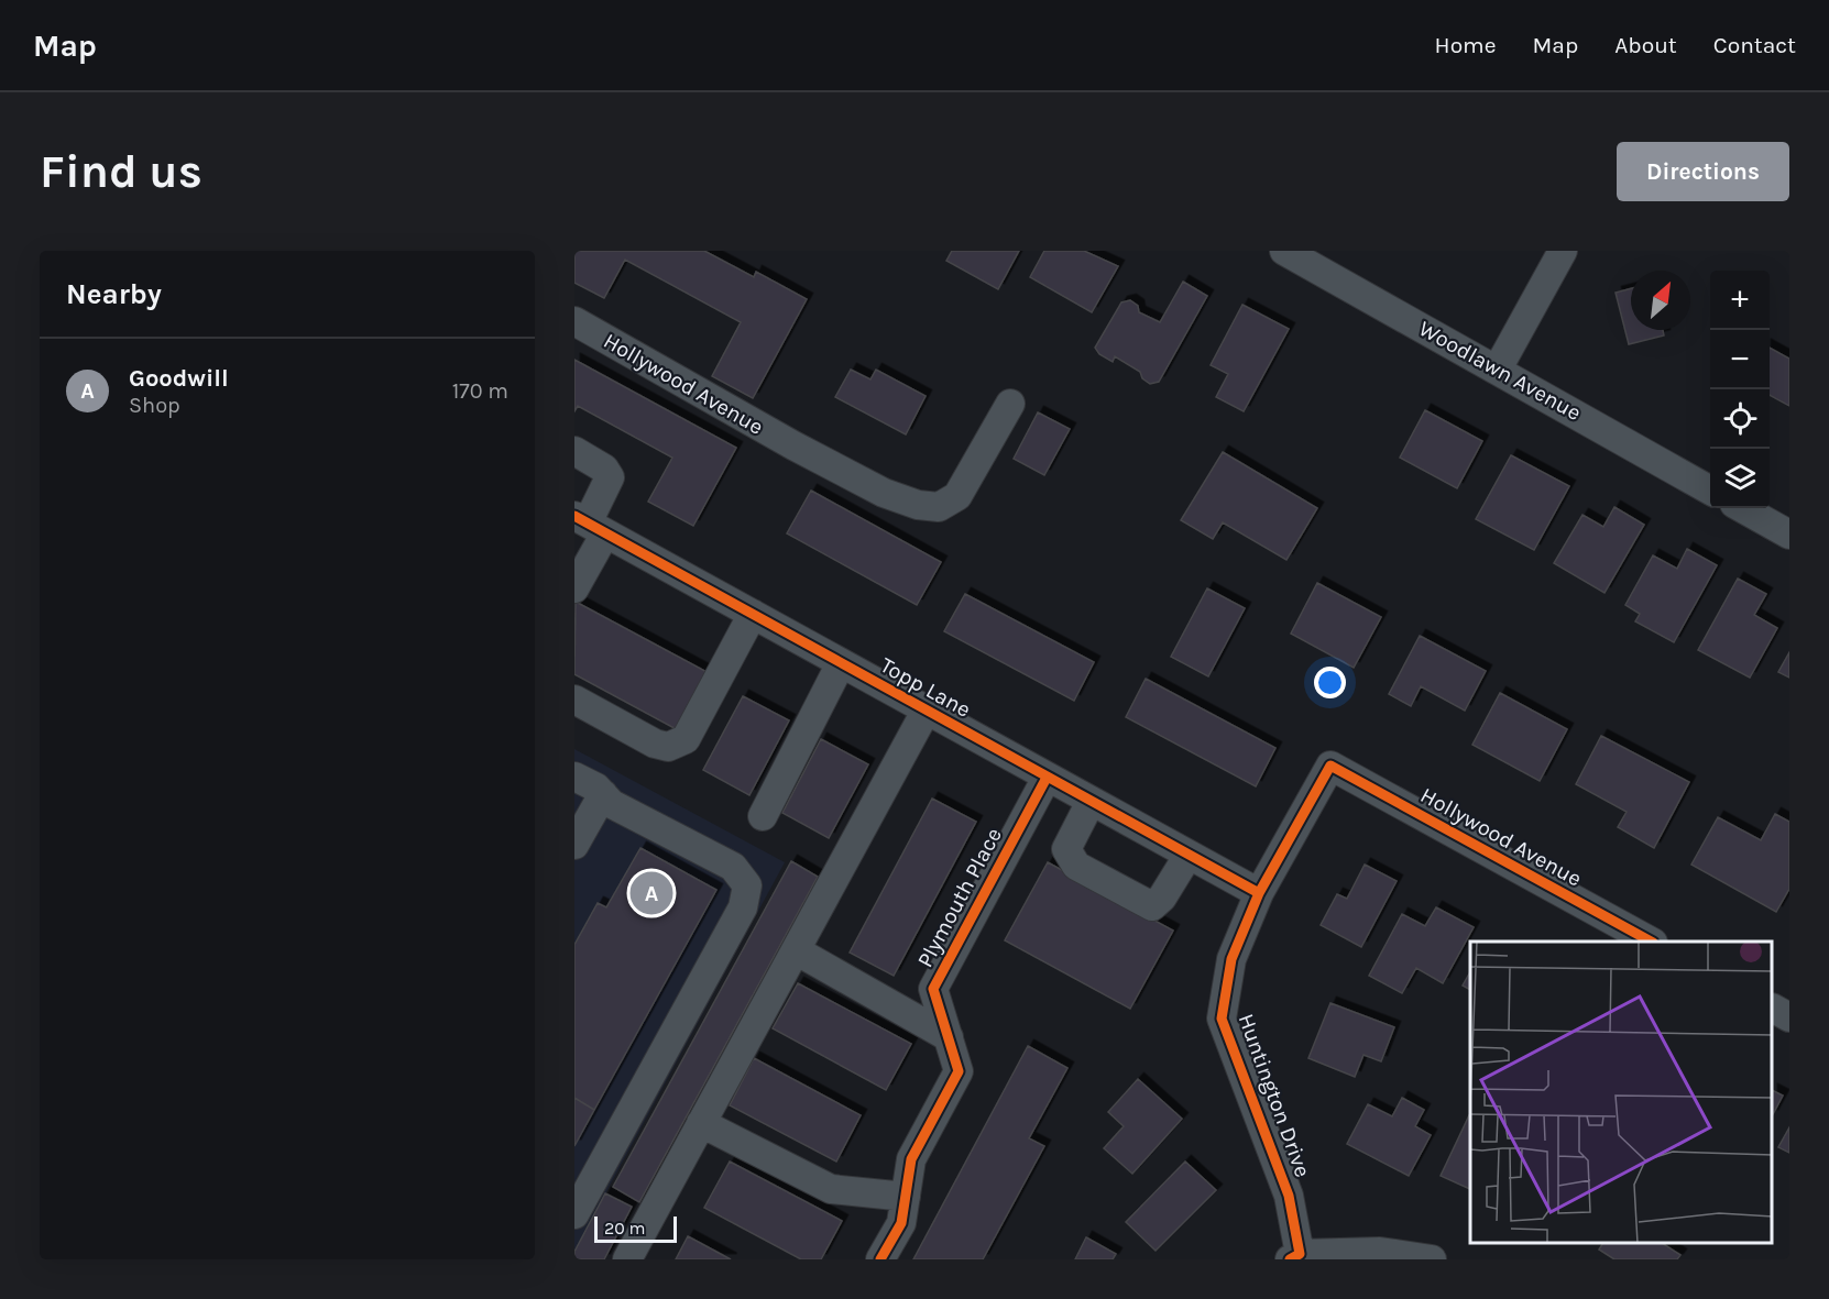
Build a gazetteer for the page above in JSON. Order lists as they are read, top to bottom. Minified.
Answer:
{"streets":{"street":["Woodlawn Avenue","Hollywood Avenue","Topp Lane","Plymouth Place","Huntington Drive"]},"crossings":[["Hollywood Avenue","Huntington Drive"],["Topp Lane","Plymouth Place"],["Topp Lane","Huntington Drive"]],"scale_bar":"20 m","north":"top right","page":{"header":"Map","nav":["Home","Map","About","Contact"],"buttons":"Directions","title":"Find us","heading":"Nearby","map_buttons":["+","−"],"list":[{"mark":"A","name":"Goodwill","note":"Shop","value":"170 m"}],"pins":"A","scale":"20 m"}}
